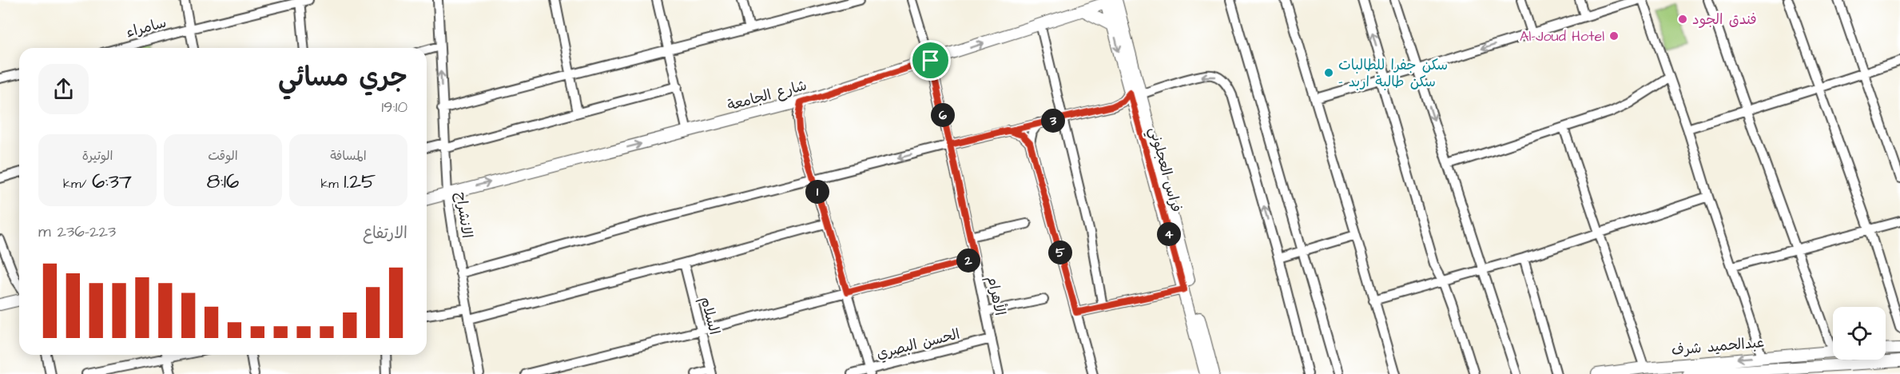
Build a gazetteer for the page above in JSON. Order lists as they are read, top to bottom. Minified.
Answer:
{"streets":{"main road":["شارع الجامعة","فراس العجلوني","عبدالحميد شرف"],"street":["سامراء","الانشراح","الأهرام","السلام","الحسن البصري"]},"crossings":[["شارع الجامعة","فراس العجلوني"],["شارع الجامعة","الانشراح"],["شارع الجامعة","الأهرام"],["الأهرام","الحسن البصري"]],"one_way":["شارع الجامعة"],"places":["فندق الجود","Al-Joud Hotel","سكن جفرا للطالبات - سكن طالبة اربد"],"page":{"heading":["جري مسائي","19:10"],"pins":["6","3","1","4","5","2"],"stats":[["المسافة","1.25 km"],["الوقت","8:16"],["الوتيرة","6:37 /km"]],"chart":["الارتفاع","223–236 m"]}}
